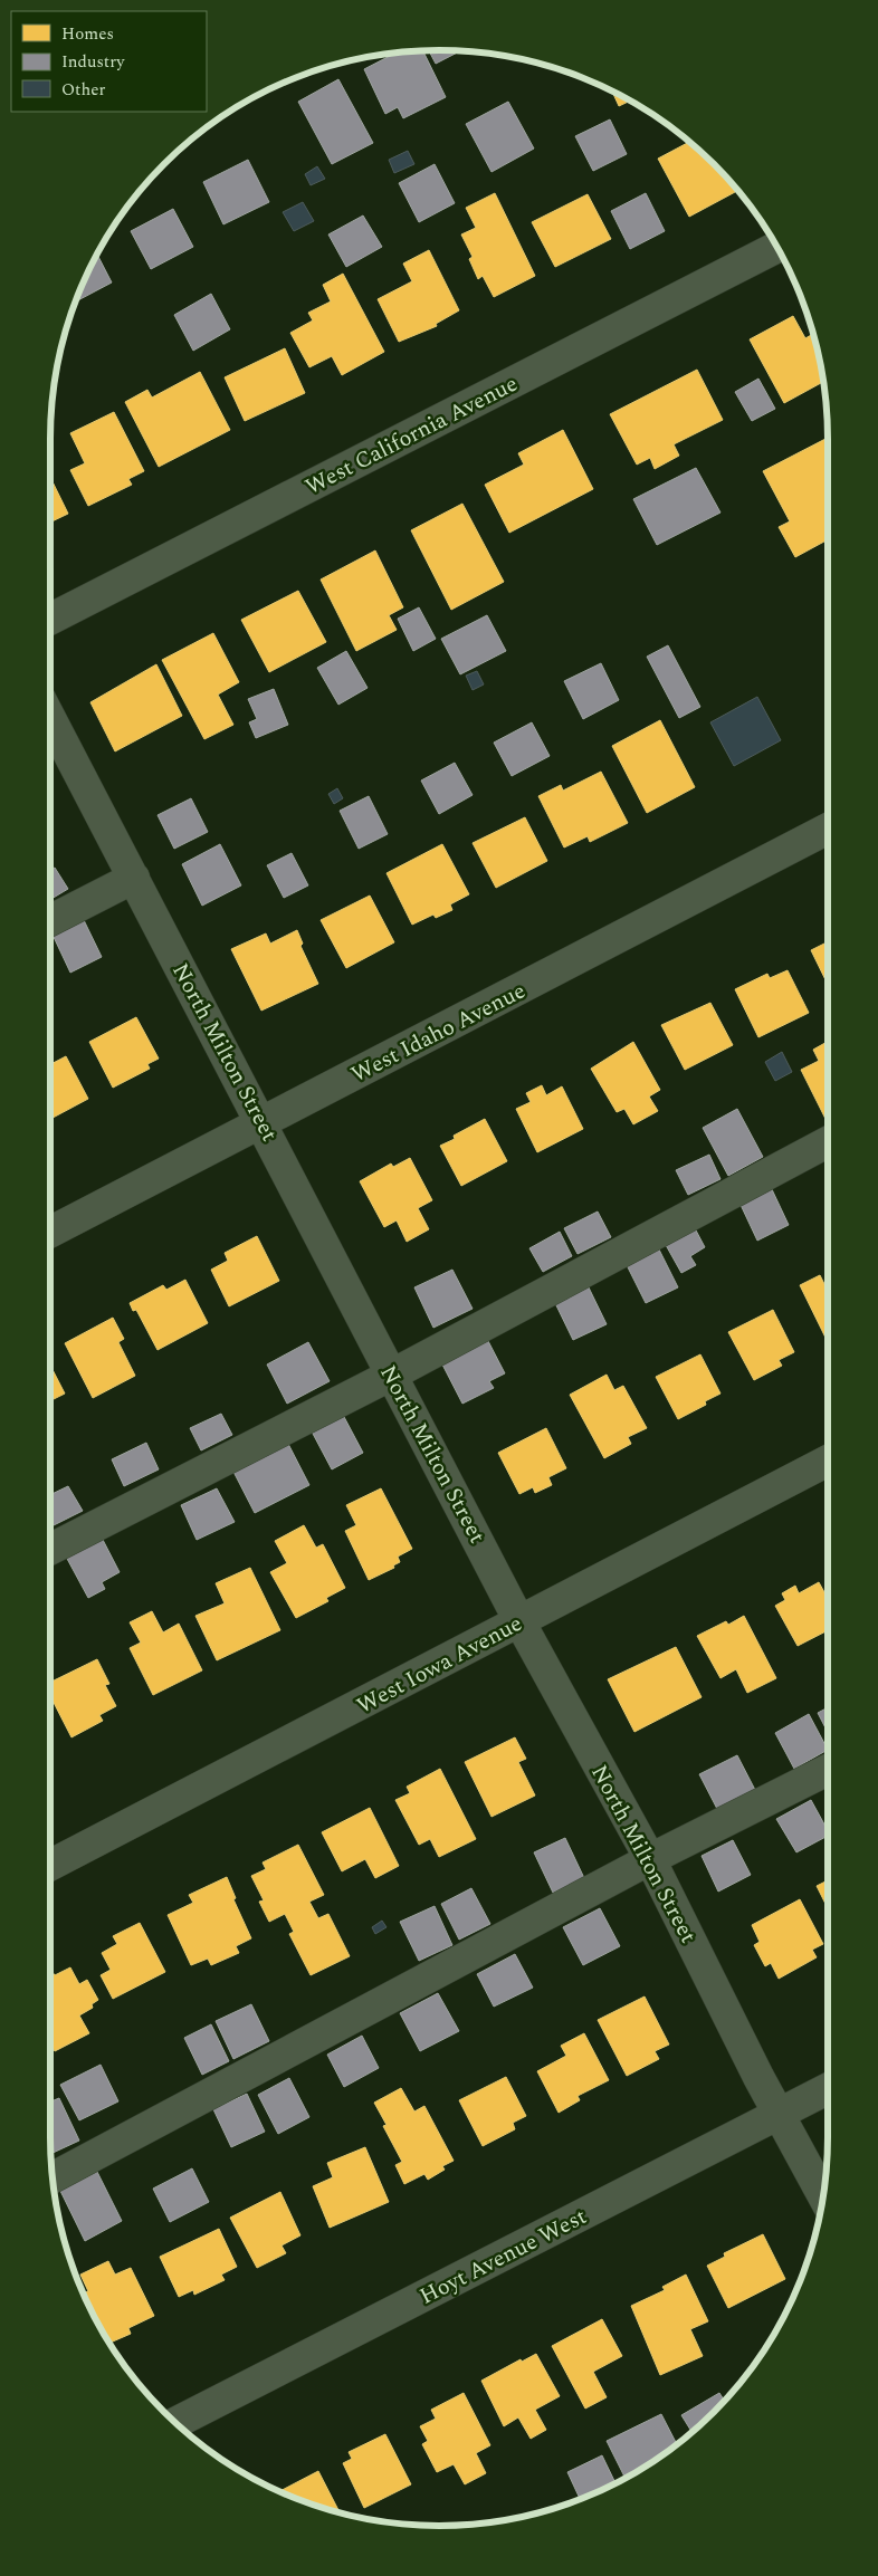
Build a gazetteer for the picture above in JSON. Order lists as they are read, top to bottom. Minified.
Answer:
{"streets":{"street":["West California Avenue","West Idaho Avenue","North Milton Street","West Iowa Avenue","Hoyt Avenue West"]},"crossings":[["West Idaho Avenue","North Milton Street"],["North Milton Street","West Iowa Avenue"],["North Milton Street","Hoyt Avenue West"]],"legend":["Homes","Industry","Other"]}
